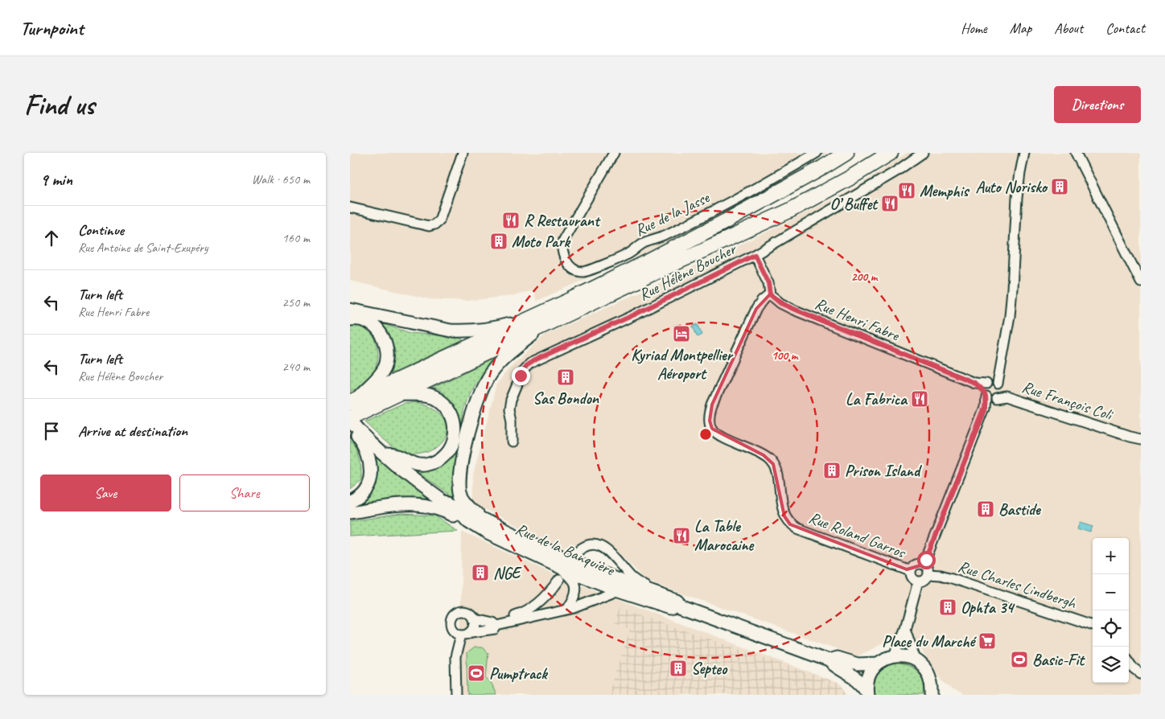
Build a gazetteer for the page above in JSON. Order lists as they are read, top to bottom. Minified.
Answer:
{"streets":{"main road":["Rue de la Banquière"],"street":["Rue de la Jasse","Rue Hélène Boucher","Rue Henri Fabre","Rue François Coli","Rue Roland Garros","Rue Charles Lindbergh"]},"crossings":[["Rue Henri Fabre","Rue François Coli"],["Rue Henri Fabre","Rue Roland Garros"],["Rue Roland Garros","Rue Charles Lindbergh"]],"places":{"building":["Auto Norisko","Moto Park","Sas Bondon","Prison Island","Bastide","NGE","Ophta 34","Septeo"],"restaurant":["Memphis","O’ Buffet","R Restaurant","La Fabrica","La Table Marocaine"],"hotel":["Kyriad Montpellier Aéroport"],"supermarket":["Place du Marché"],"sports":["Basic-Fit","Pumptrack"]},"page":{"header":"Turnpoint","nav":["Home","Map","About","Contact"],"buttons":["Directions",["Save","Share"]],"title":"Find us","heading":["9 min","Walk · 650 m"],"list":[["Continue","Rue Antoine de Saint-Exupéry","160 m"],["Turn left","Rue Henri Fabre","250 m"],["Turn left","Rue Hélène Boucher","240 m"],"Arrive at destination"],"map_buttons":["+","−"]},"rings":["200 m","100 m"]}
